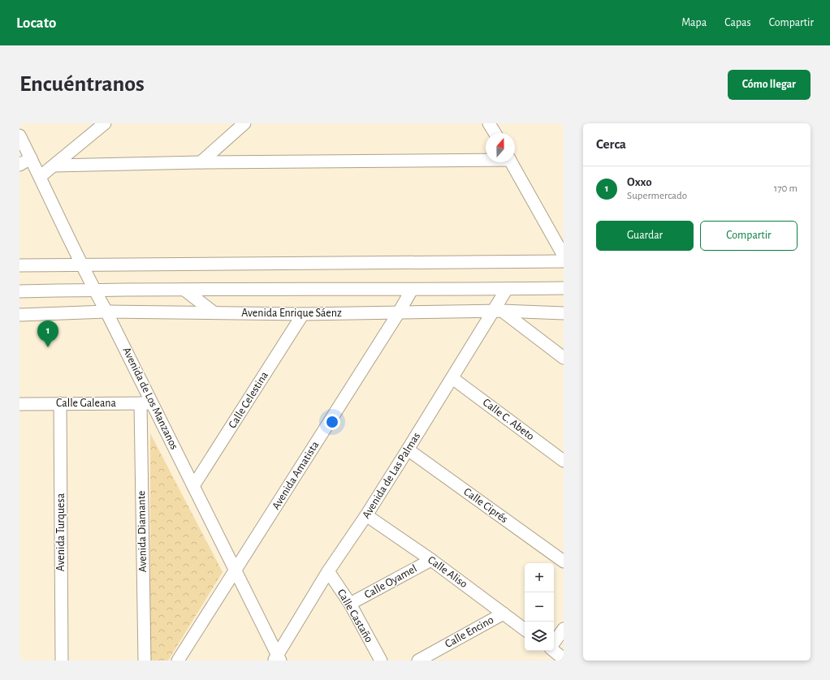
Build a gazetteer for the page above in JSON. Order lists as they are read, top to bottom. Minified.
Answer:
{"streets":{"street":["Avenida Enrique Sáenz","Avenida de Los Manzanos","Calle Celestina","Calle Galeana","Calle C. Abeto","Avenida Amatista","Avenida de Las Palmas","Calle Ciprés","Avenida Diamante","Avenida Turquesa","Calle Aliso","Calle Oyamel","Calle Castaño","Calle Encino"]},"crossings":[["Avenida Enrique Sáenz","Avenida de Los Manzanos"],["Avenida Enrique Sáenz","Calle Celestina"],["Avenida Enrique Sáenz","Avenida Amatista"],["Avenida Enrique Sáenz","Avenida de Las Palmas"],["Avenida de Los Manzanos","Calle Celestina"],["Avenida de Los Manzanos","Calle Galeana"],["Avenida de Los Manzanos","Avenida Amatista"],["Avenida de Los Manzanos","Avenida de Las Palmas"],["Calle Galeana","Avenida Diamante"],["Calle Galeana","Avenida Turquesa"],["Calle C. Abeto","Avenida de Las Palmas"],["Avenida de Las Palmas","Calle Ciprés"],["Avenida de Las Palmas","Calle Aliso"],["Avenida de Las Palmas","Calle Castaño"],["Calle Aliso","Calle Oyamel"],["Calle Aliso","Calle Encino"],["Calle Oyamel","Calle Castaño"]],"north":"top","page":{"header":"Locato","nav":["Mapa","Capas","Compartir"],"buttons":["Cómo llegar",["Guardar","Compartir"]],"title":"Encuéntranos","heading":"Cerca","list":[{"mark":"1","name":"Oxxo","note":"Supermercado","value":"170 m"}],"pins":"1","map_buttons":["+","−"]}}
